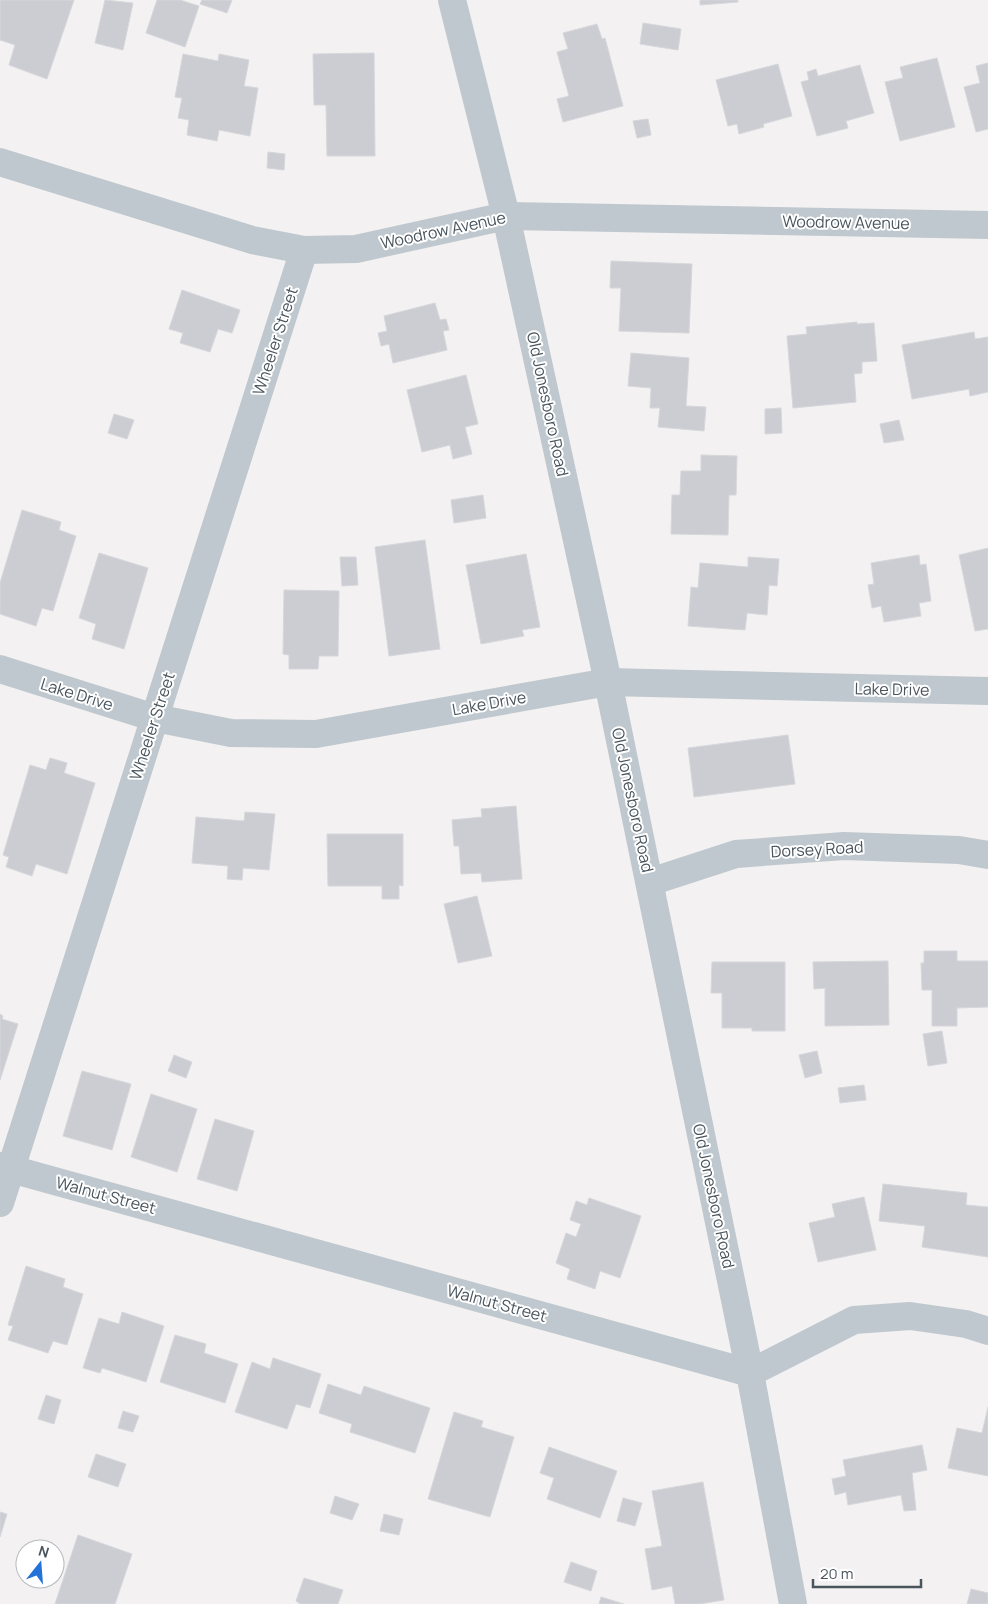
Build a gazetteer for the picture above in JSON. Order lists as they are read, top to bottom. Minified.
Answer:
{"streets":{"street":["Woodrow Avenue","Wheeler Street","Old Jonesboro Road","Lake Drive","Dorsey Road","Walnut Street"]},"crossings":[["Woodrow Avenue","Wheeler Street"],["Woodrow Avenue","Old Jonesboro Road"],["Wheeler Street","Lake Drive"],["Wheeler Street","Walnut Street"],["Old Jonesboro Road","Lake Drive"],["Old Jonesboro Road","Dorsey Road"],["Old Jonesboro Road","Walnut Street"]],"scale_bar":"20 m","north":"top"}
